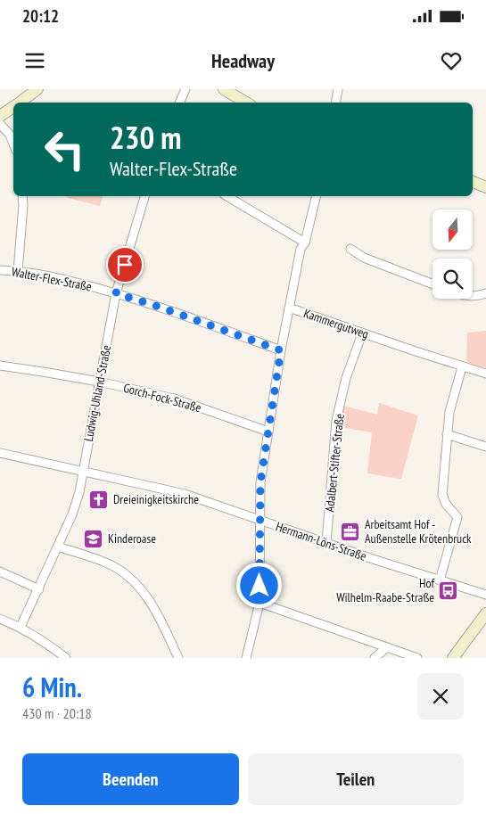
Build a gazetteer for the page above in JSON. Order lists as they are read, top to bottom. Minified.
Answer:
{"streets":{"street":["Walter-Flex-Straße","Kammergutweg","Ludwig-Uhland-Straße","Gorch-Fock-Straße","Adalbert-Stifter-Straße","Hermann-Löns-Straße"]},"crossings":[["Walter-Flex-Straße","Ludwig-Uhland-Straße"],["Kammergutweg","Adalbert-Stifter-Straße"],["Ludwig-Uhland-Straße","Gorch-Fock-Straße"],["Ludwig-Uhland-Straße","Hermann-Löns-Straße"],["Adalbert-Stifter-Straße","Hermann-Löns-Straße"]],"places":{"church":["Dreieinigkeitskirche"],"office":["Arbeitsamt Hof - Außenstelle Krötenbruck"],"school or university":["Kinderoase"],"bus stop":["Hof Wilhelm-Raabe-Straße"]},"north":"bottom","page":{"status":"20:12","header":"Headway","turn":["230 m","Walter-Flex-Straße"],"heading":["6 Min.","430 m · 20:18"],"buttons":["Beenden","Teilen"]}}
